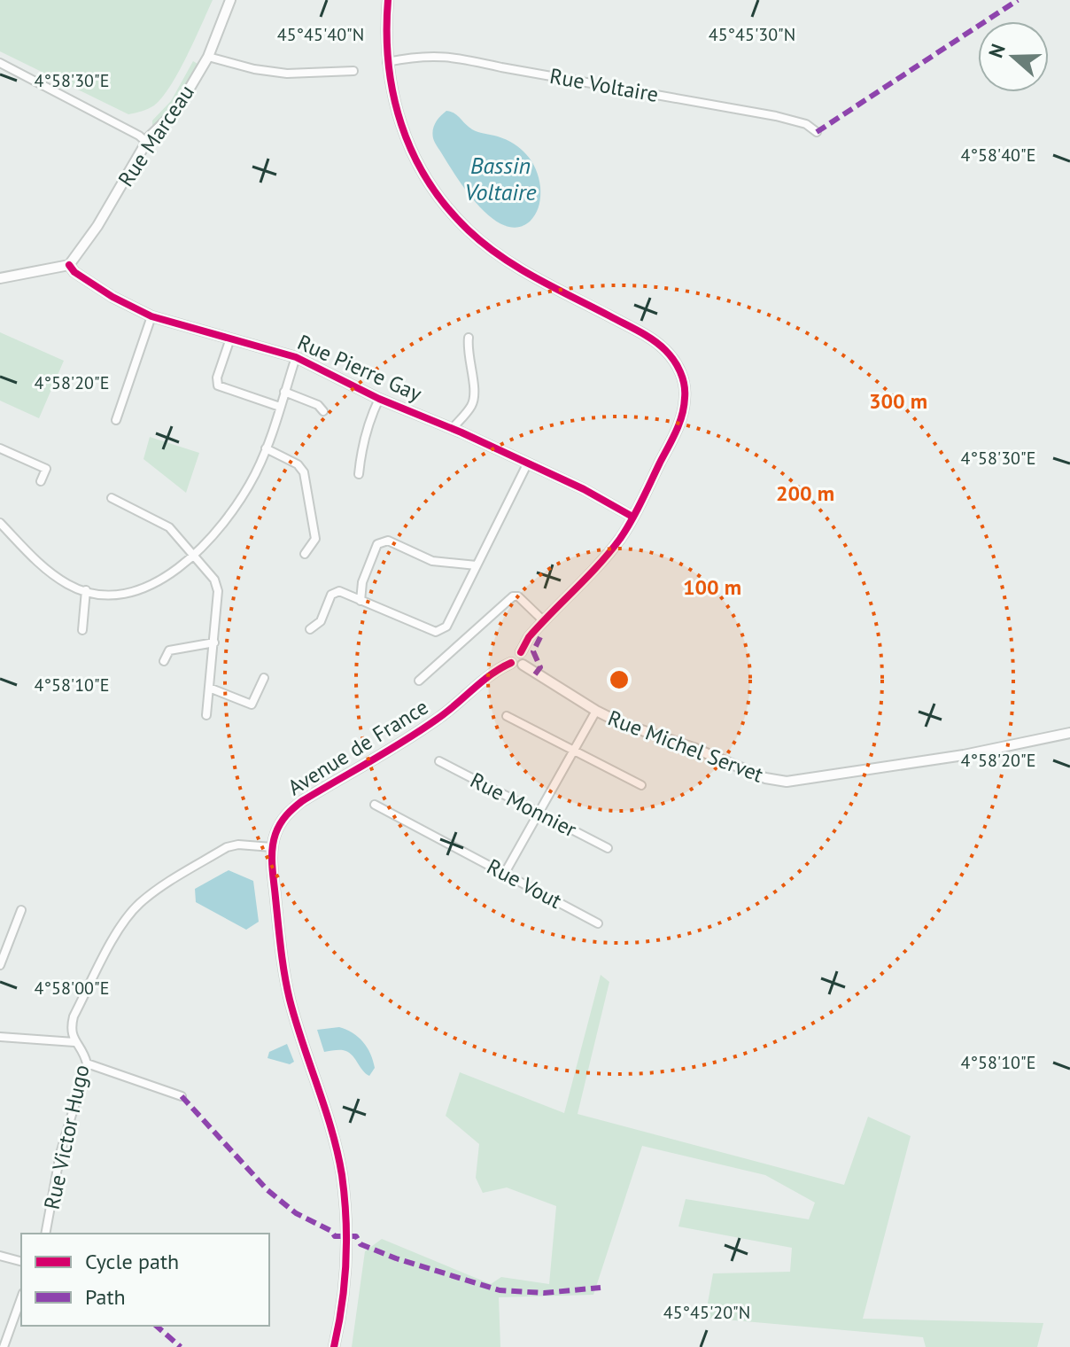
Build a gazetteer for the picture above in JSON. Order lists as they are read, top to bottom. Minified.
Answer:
{"streets":{"street":["Rue Voltaire","Rue Marceau","Rue Pierre Gay","Rue Michel Servet","Avenue de France","Rue Monnier","Rue Vout","Rue Victor Hugo"]},"crossings":[["Rue Marceau","Rue Pierre Gay"],["Rue Michel Servet","Avenue de France"]],"water":["Bassin Voltaire"],"legend":["Cycle path","Path"],"north":"left","coordinates":["45°45'40\"N","45°45'30\"N","4°58'30\"E","4°58'40\"E","4°58'20\"E","4°58'10\"E","4°58'00\"E","45°45'20\"N"],"rings":["300 m","200 m","100 m"]}
